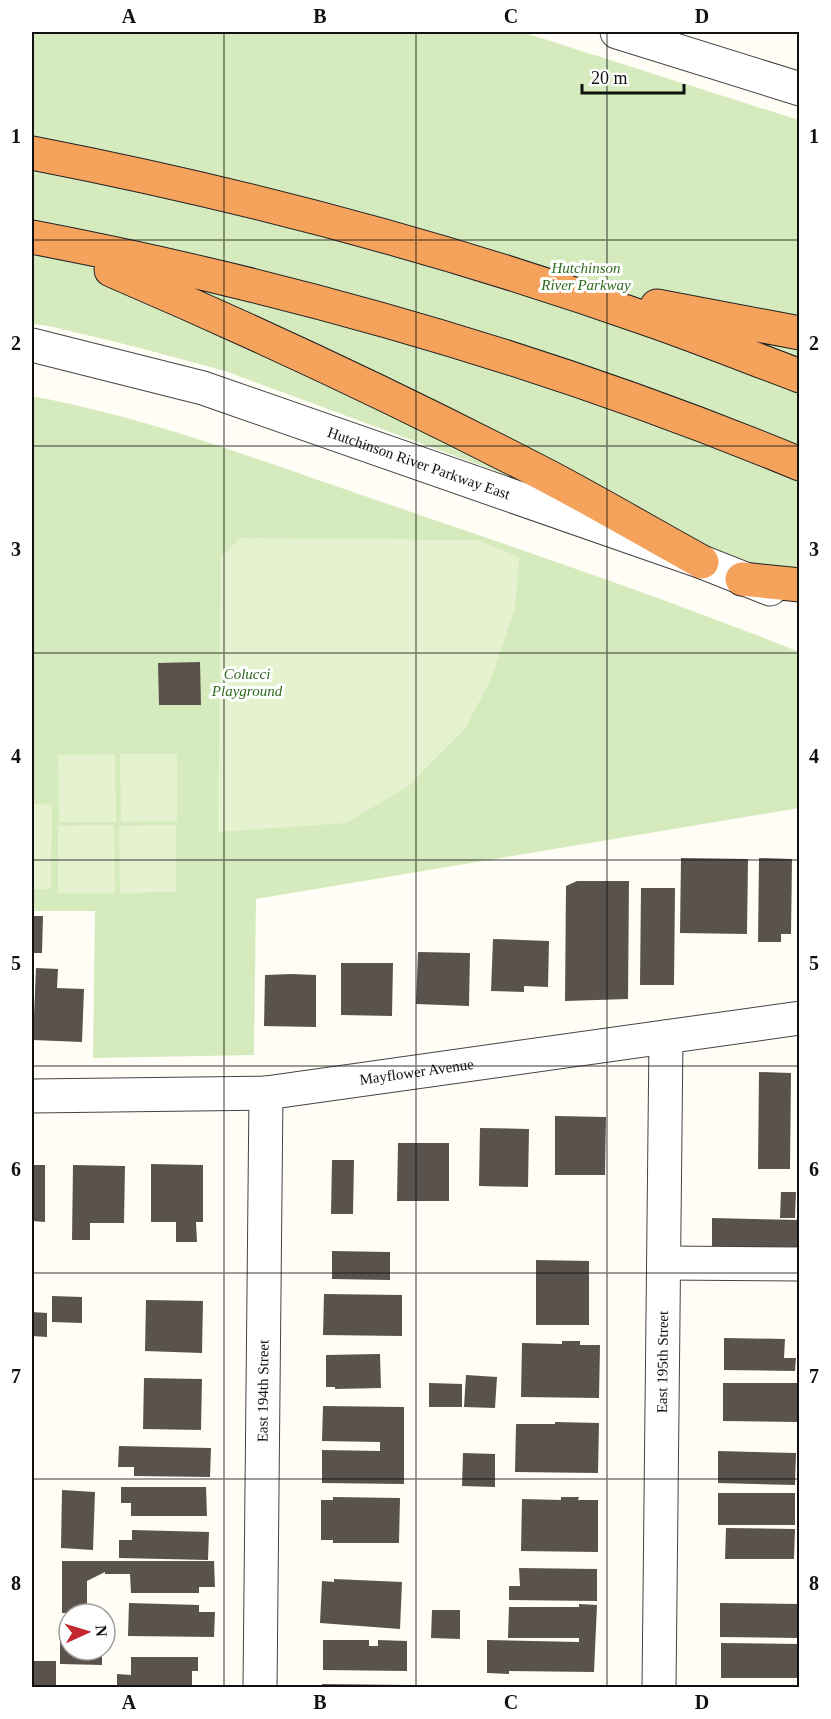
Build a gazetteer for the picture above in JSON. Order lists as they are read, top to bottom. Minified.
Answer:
{"streets":{"street":["Hutchinson River Parkway East","Mayflower Avenue","East 195th Street","East 194th Street"]},"crossings":[["Mayflower Avenue","East 195th Street"],["Mayflower Avenue","East 194th Street"]],"parks":["Hutchinson River Parkway","Colucci Playground"],"scale_bar":"20 m","north":"right","grid":{"columns":["A","B","C","D"],"rows":["1","2","3","4","5","6","7","8"]}}
